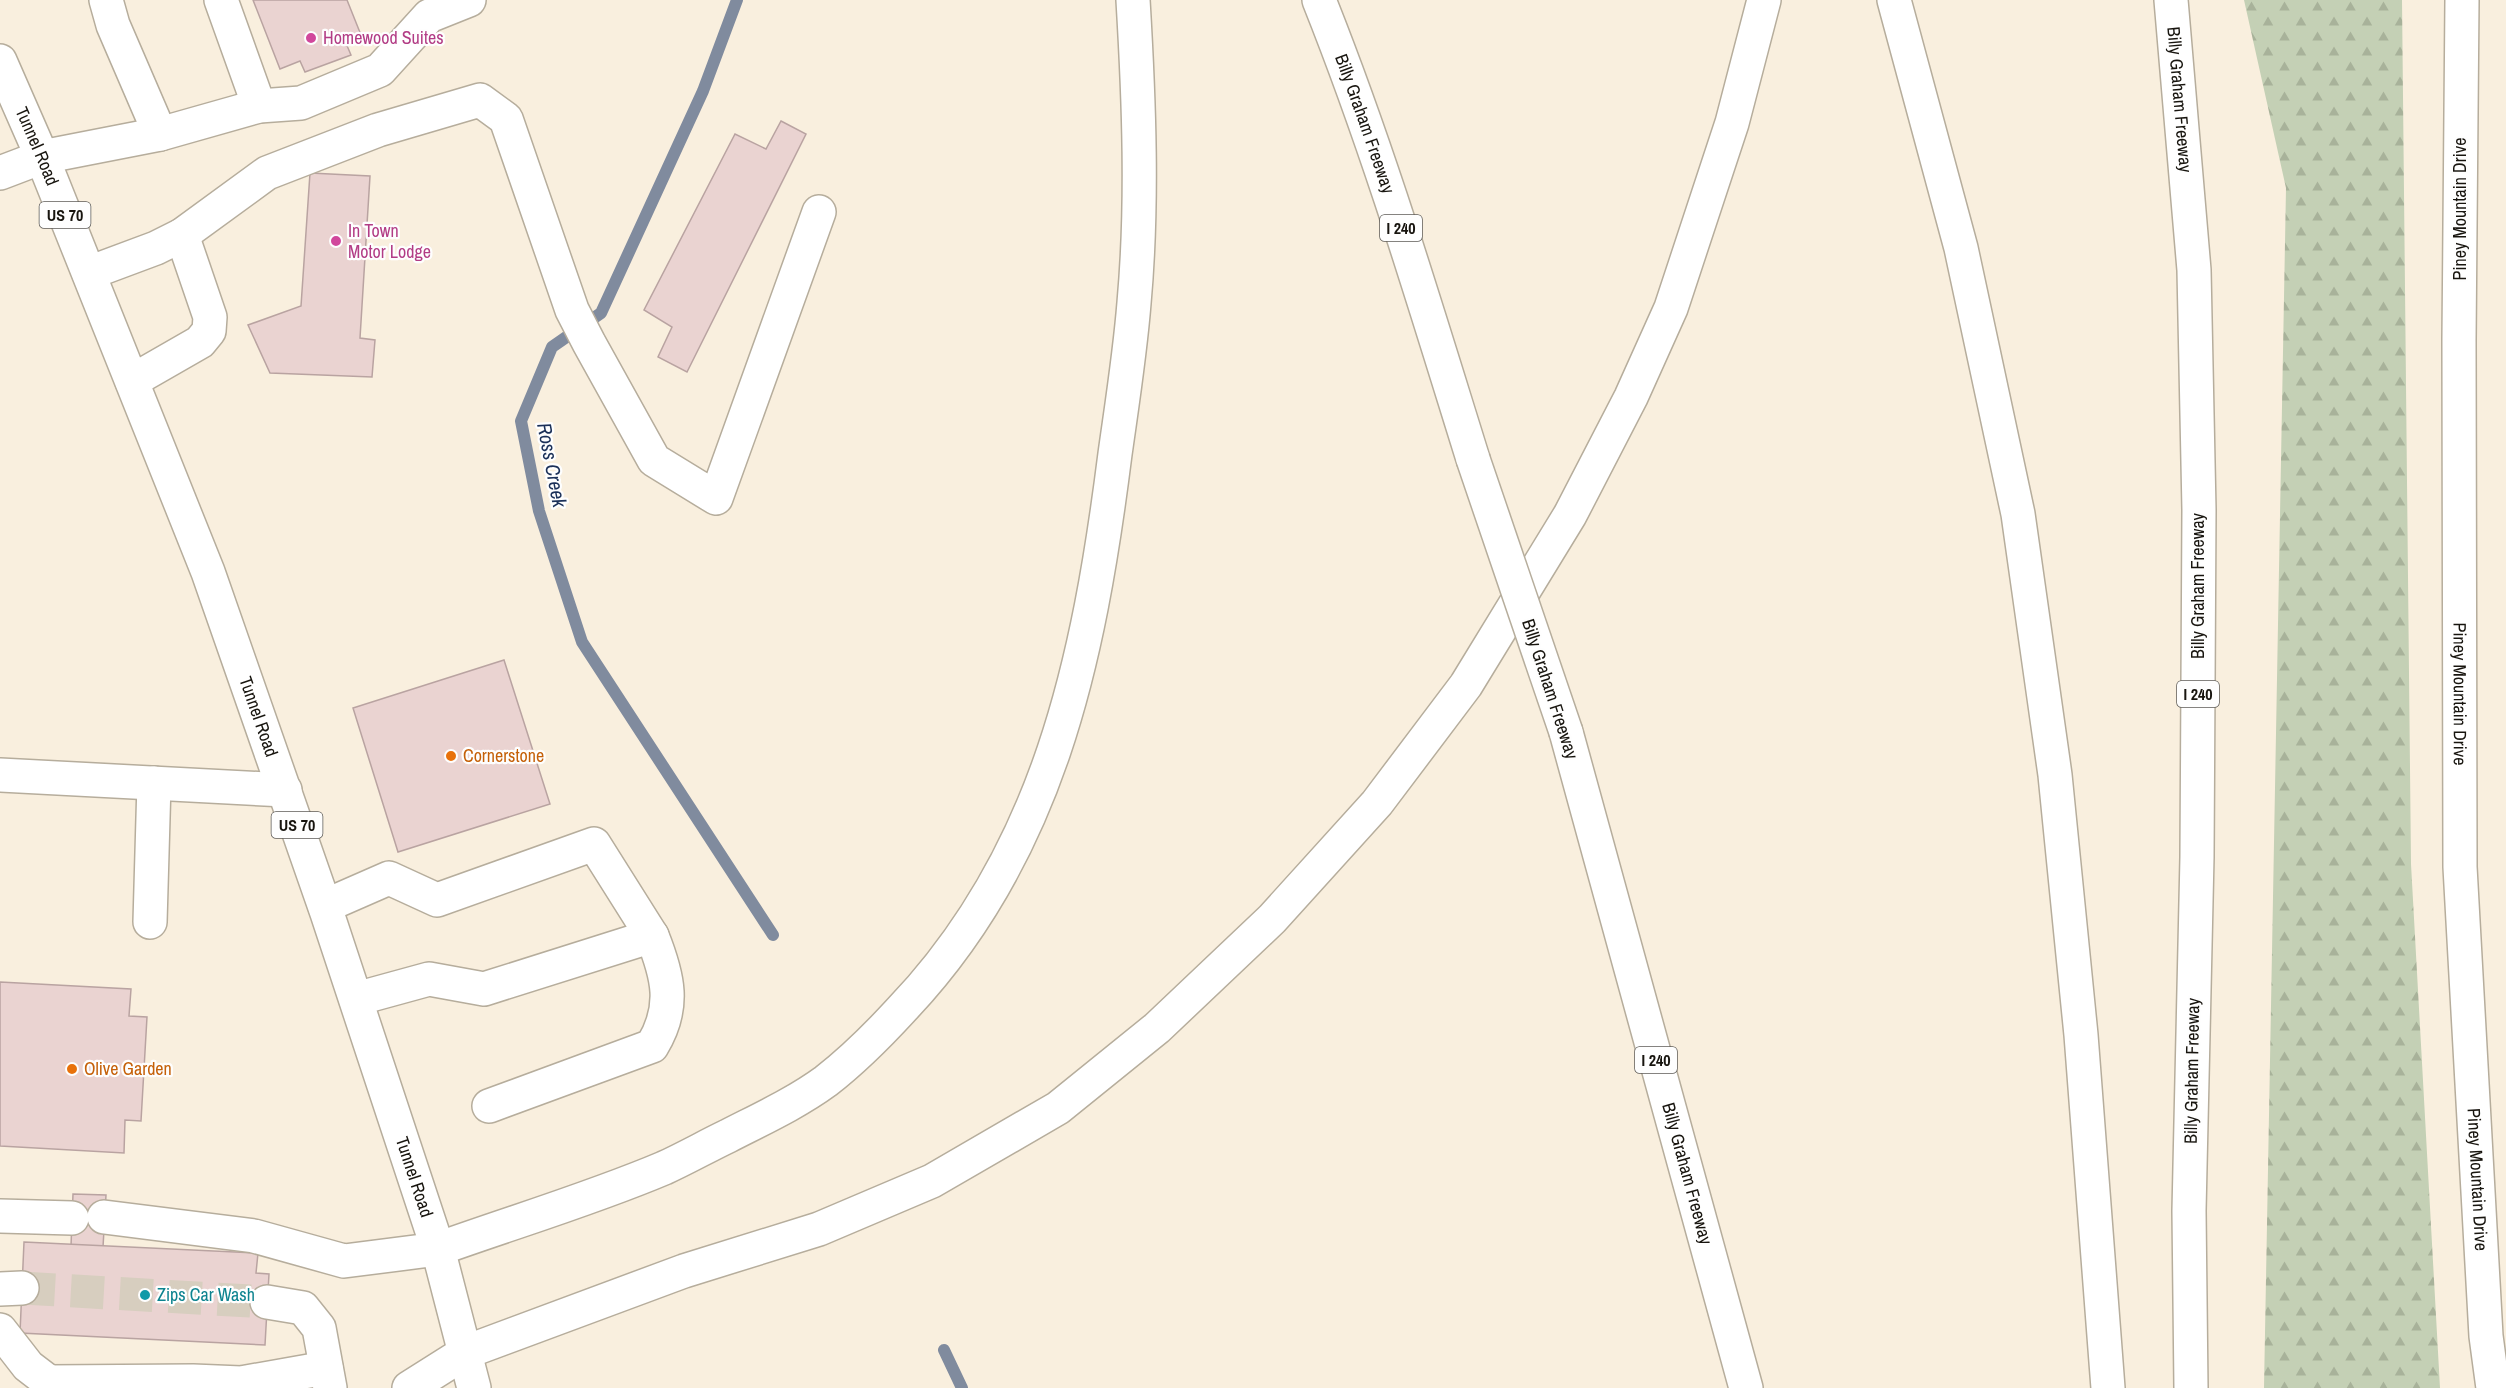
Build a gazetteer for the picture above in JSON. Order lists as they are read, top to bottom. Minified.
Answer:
{"streets":{"main road":["Billy Graham Freeway","Tunnel Road","Piney Mountain Drive","US 70","I 240"]},"water":["Ross Creek"],"places":["Homewood Suites","In Town Motor Lodge","Cornerstone","Olive Garden","Zips Car Wash"]}
